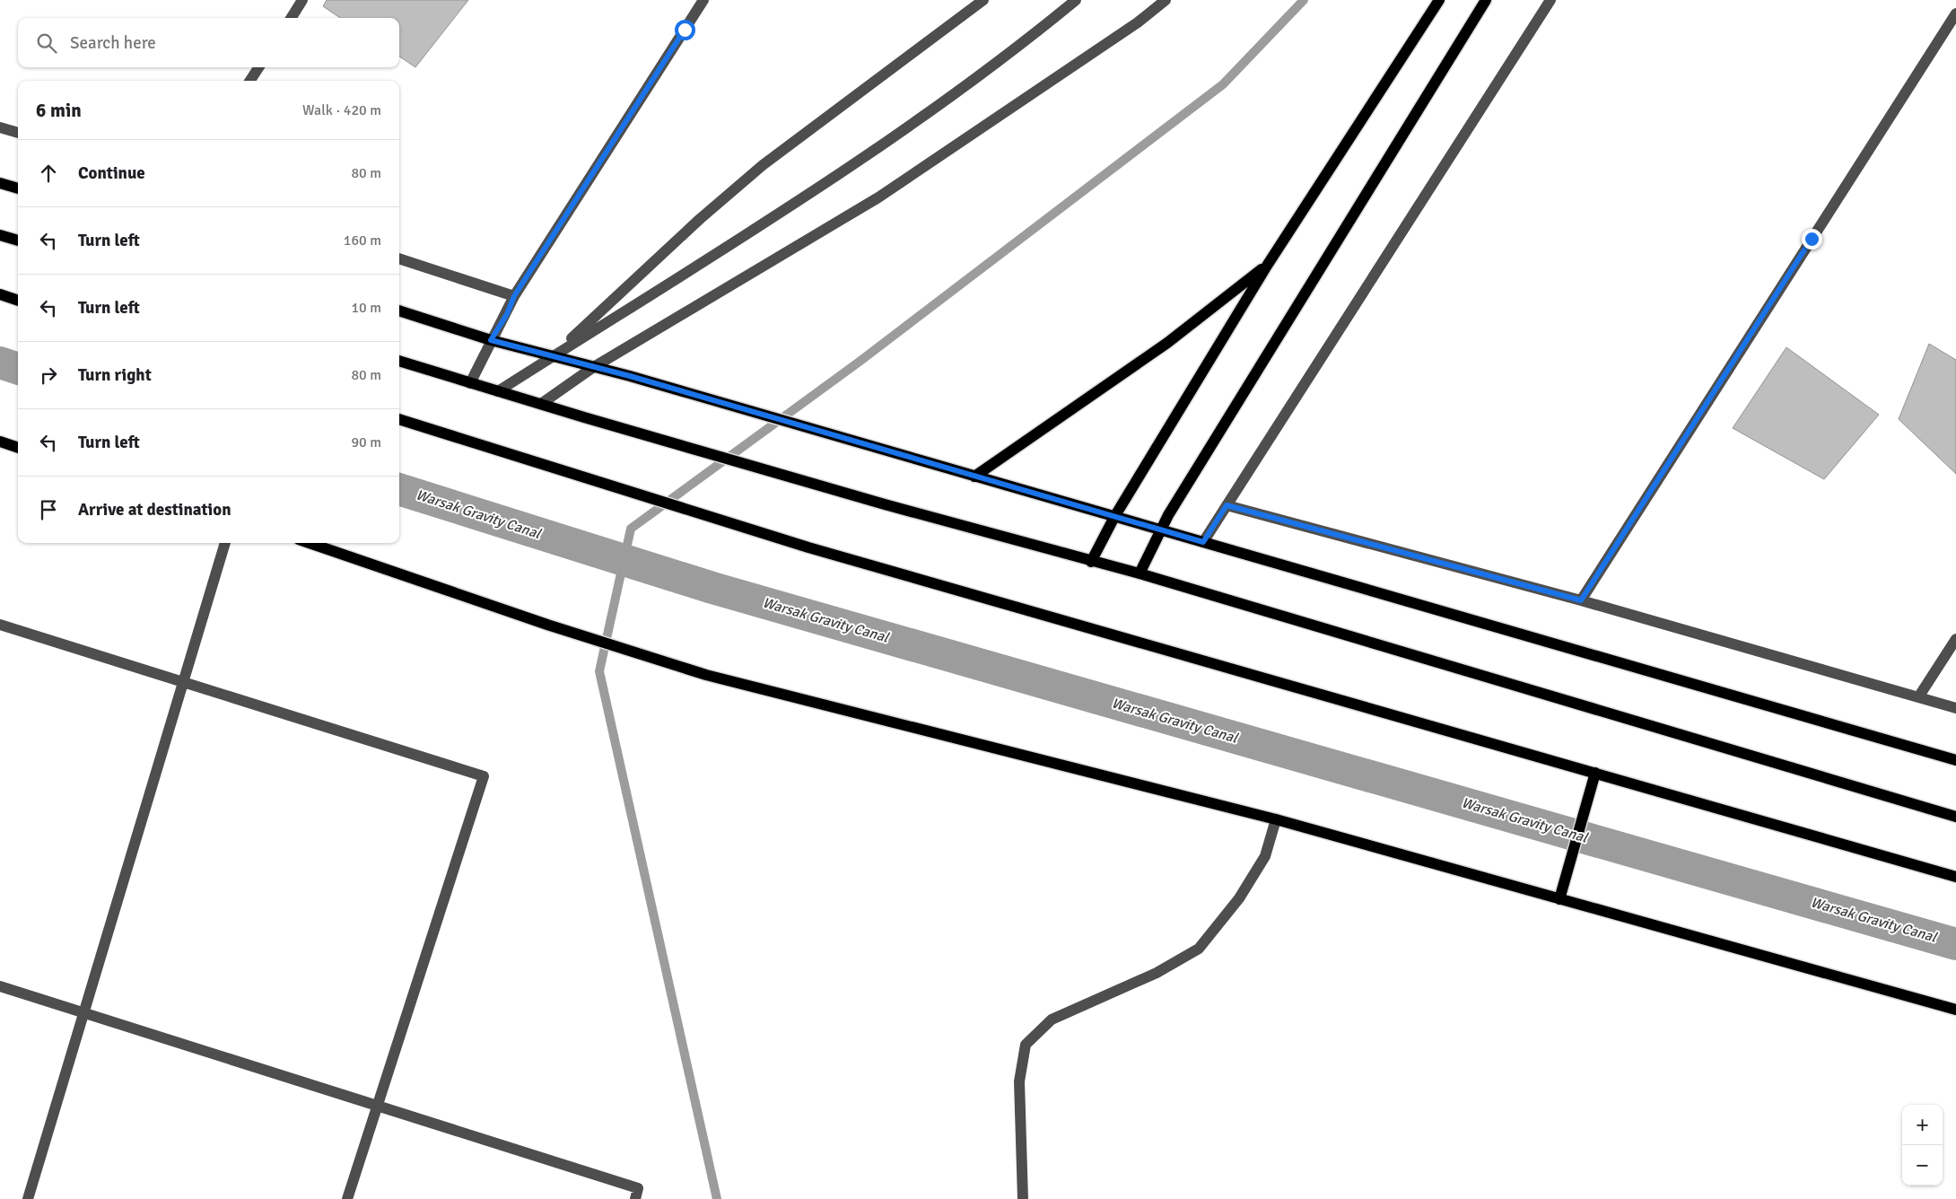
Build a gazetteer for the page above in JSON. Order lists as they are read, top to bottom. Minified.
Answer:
{"water":["Warsak Gravity Canal"],"page":{"search":"Search here","heading":["6 min","Walk · 420 m"],"list":[["Continue","80 m"],["Turn left","160 m"],["Turn left","10 m"],["Turn right","80 m"],["Turn left","90 m"],"Arrive at destination"],"map_buttons":["+","−"]}}
